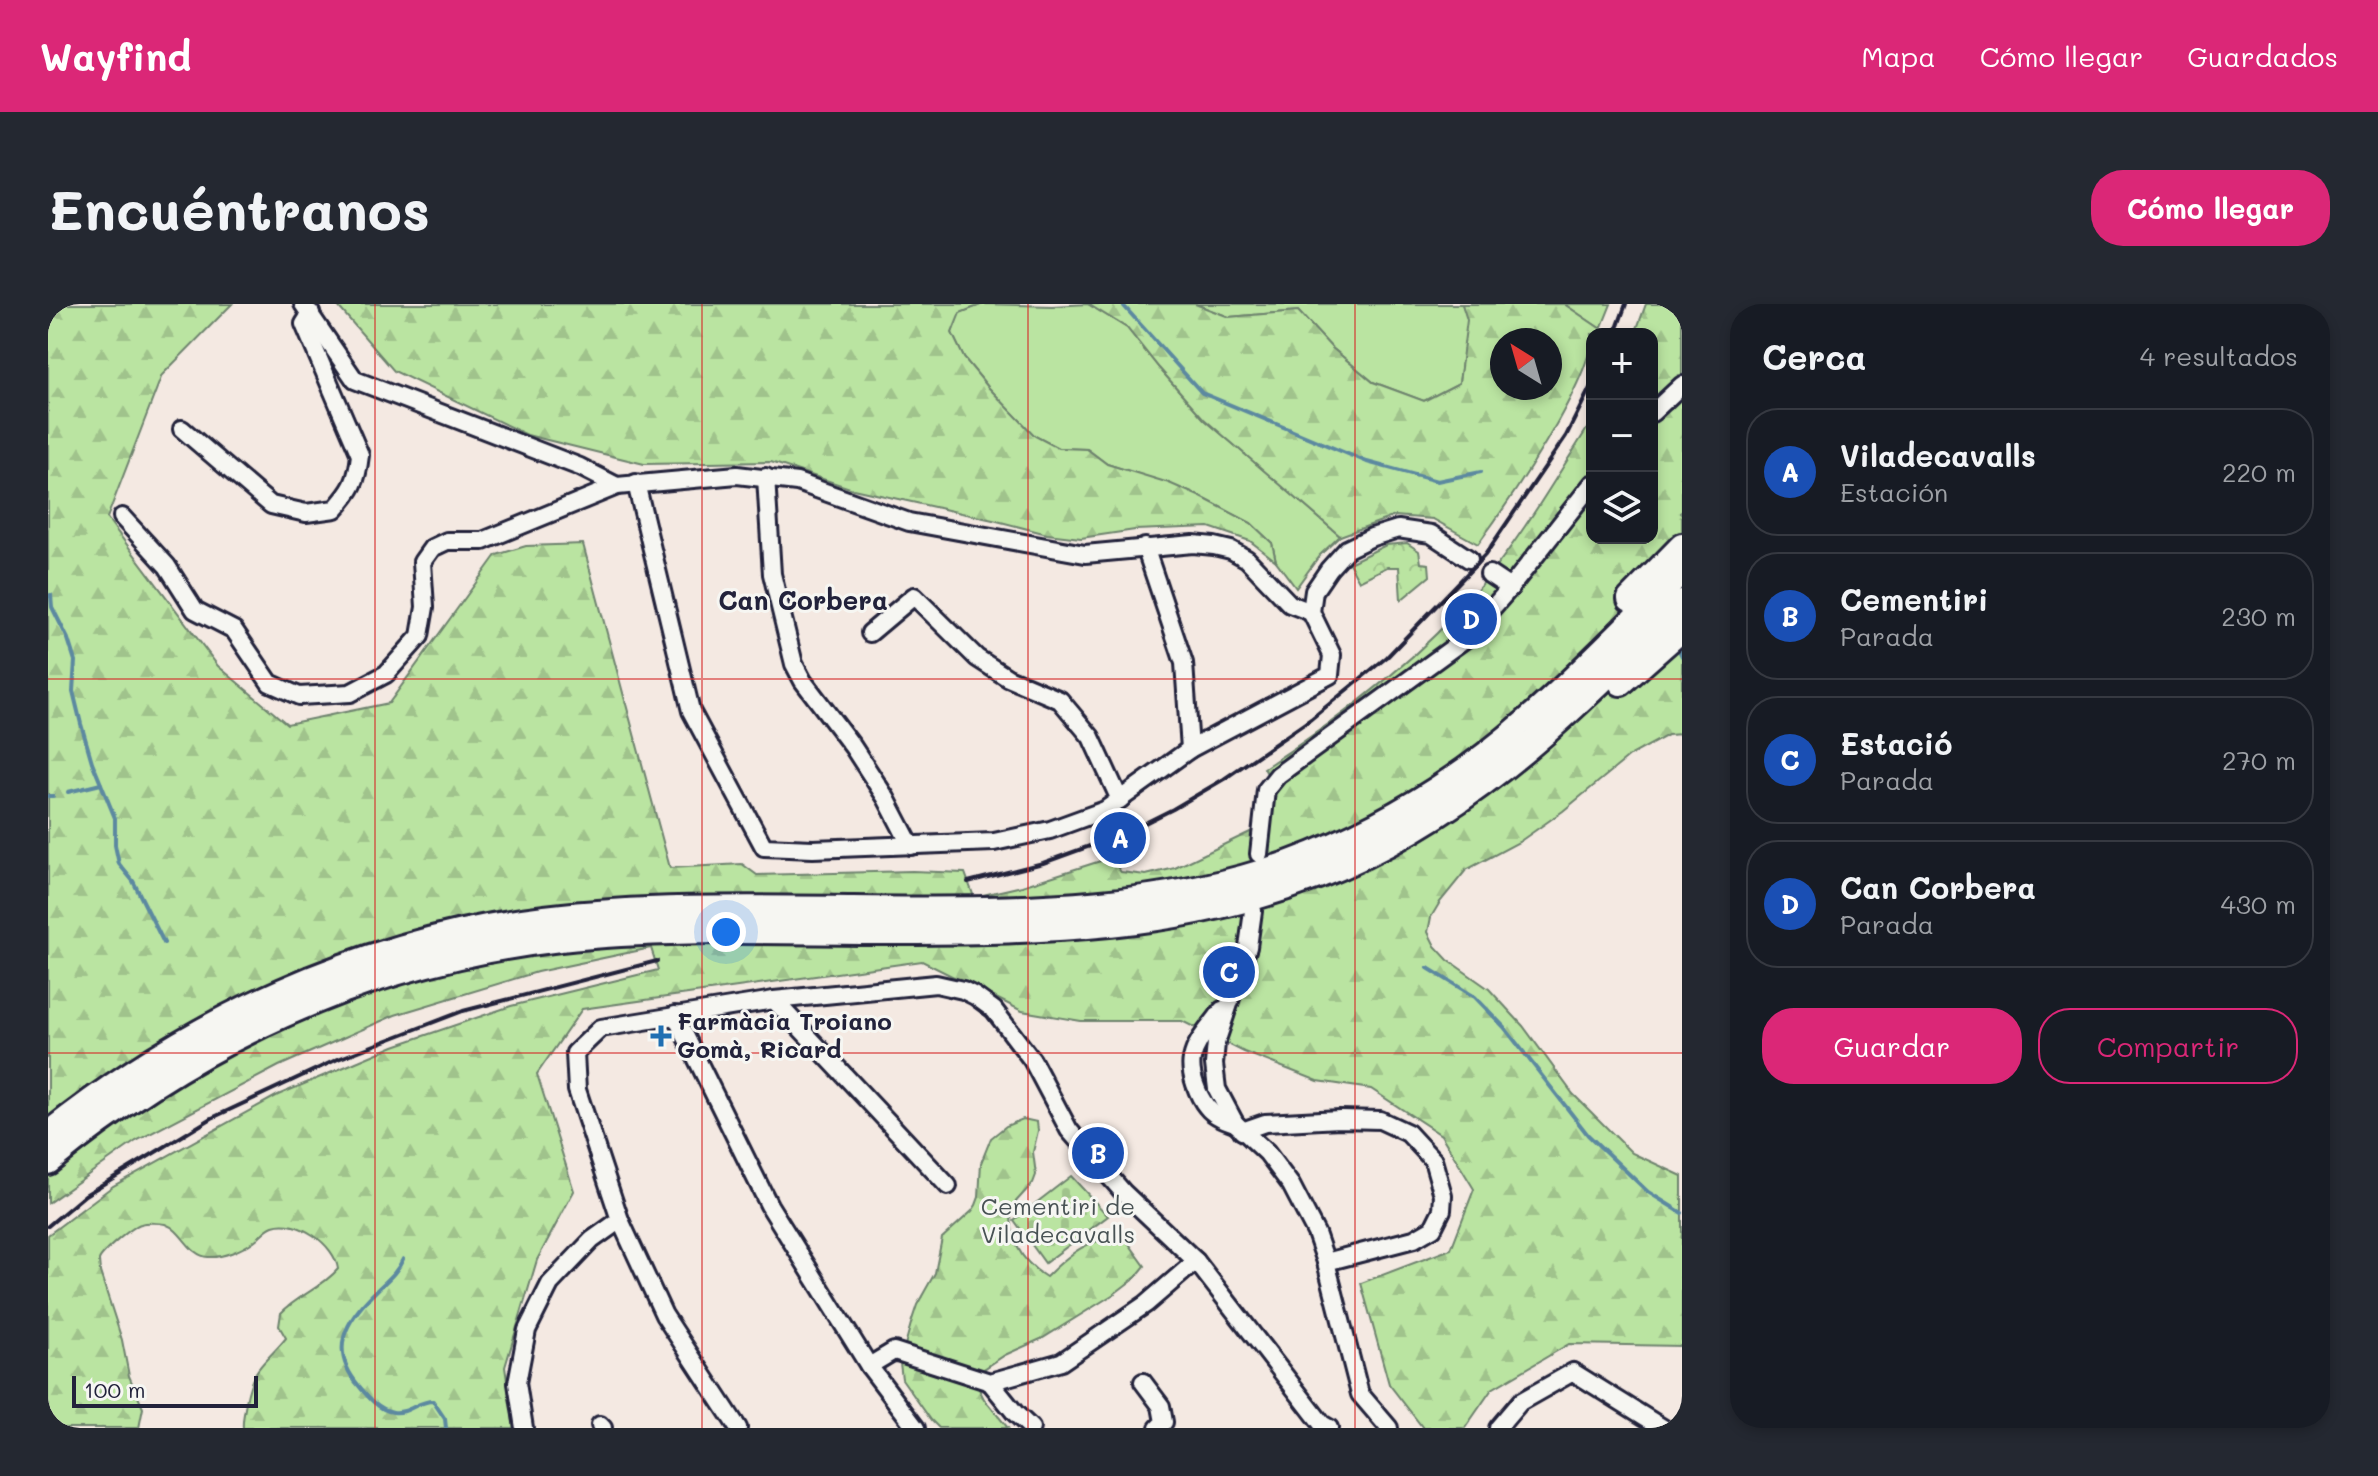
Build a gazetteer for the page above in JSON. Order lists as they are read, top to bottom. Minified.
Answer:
{"districts":["Can Corbera"],"parks":["Cementiri de Viladecavalls"],"places":{"health":["Farmàcia Troiano Gomà, Ricard"]},"scale_bar":"100 m","north":"top left","page":{"header":"Wayfind","nav":["Mapa","Cómo llegar","Guardados"],"buttons":["Cómo llegar",["Guardar","Compartir"]],"title":"Encuéntranos","heading":["Cerca","4 resultados"],"map_buttons":["+","−"],"list":[{"mark":"A","name":"Viladecavalls","note":"Estación","value":"220 m"},{"mark":"B","name":"Cementiri","note":"Parada","value":"230 m"},{"mark":"C","name":"Estació","note":"Parada","value":"270 m"},{"mark":"D","name":"Can Corbera","note":"Parada","value":"430 m"}],"pins":["D","A","C","B"],"scale":"100 m"}}
